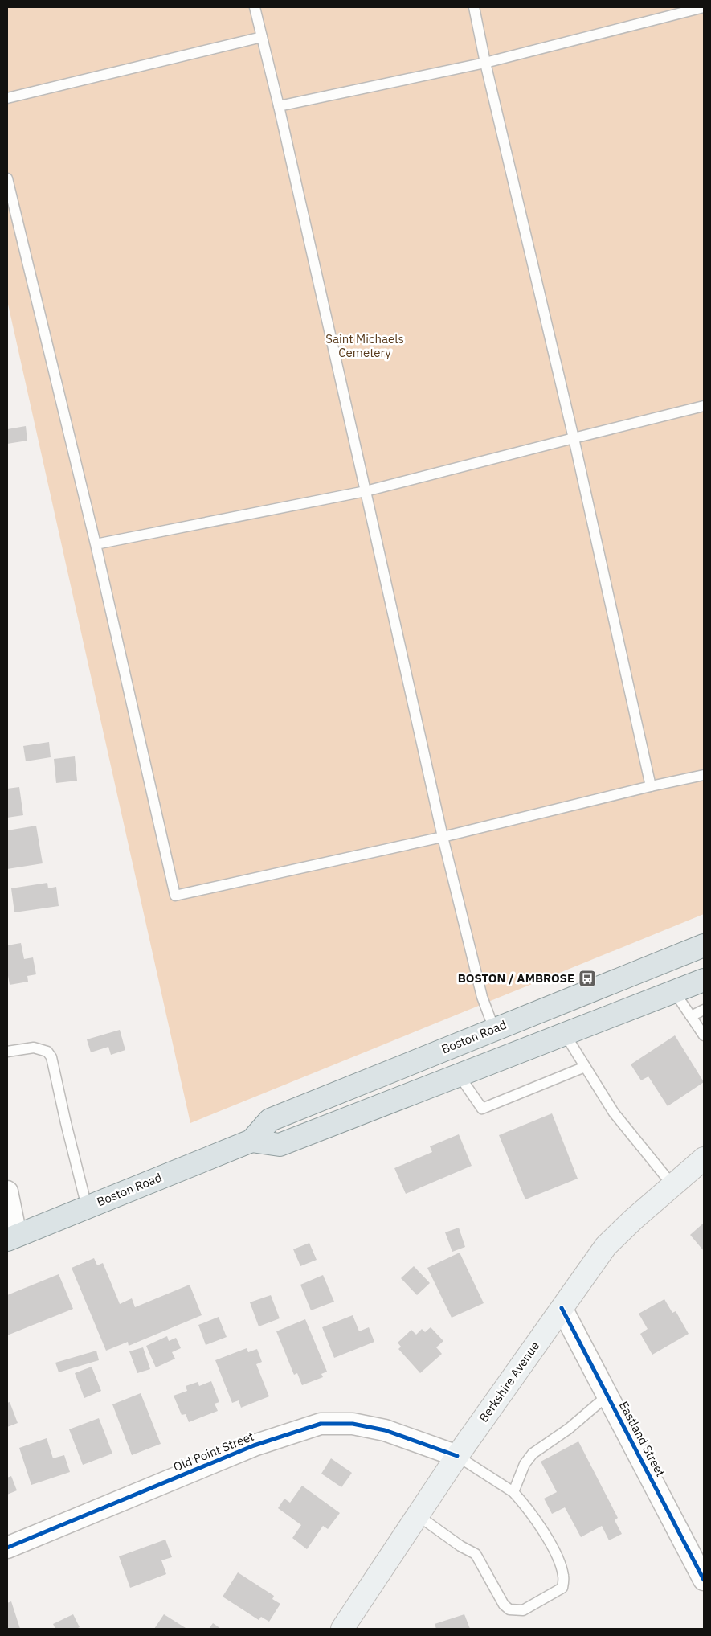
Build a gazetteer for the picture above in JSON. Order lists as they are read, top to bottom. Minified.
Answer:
{"streets":{"main road":["Boston Road","Berkshire Avenue"],"street":["Eastland Street","Old Point Street"]},"crossings":[["Berkshire Avenue","Eastland Street"],["Berkshire Avenue","Old Point Street"]],"parks":["Saint Michaels Cemetery"],"places":{"bus stop":["BOSTON / AMBROSE"]}}
